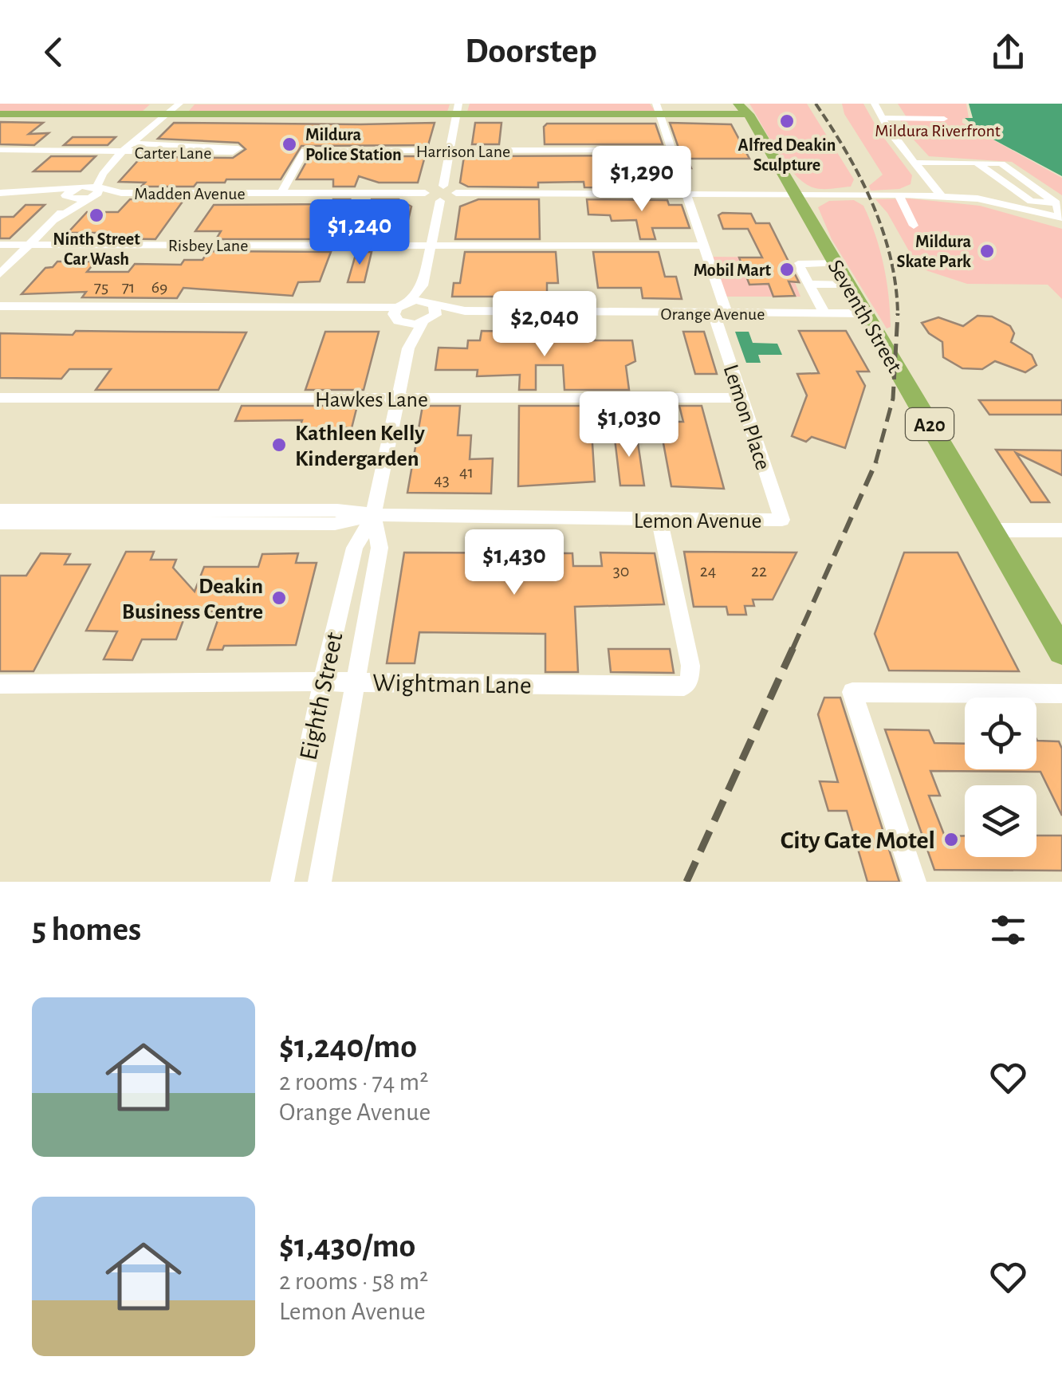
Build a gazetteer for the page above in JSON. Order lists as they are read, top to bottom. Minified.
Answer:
{"streets":{"highway":["Seventh Street","A20"],"street":["Harrison Lane","Carter Lane","Madden Avenue","Risbey Lane","Orange Avenue","Hawkes Lane","Lemon Place","Lemon Avenue","Wightman Lane","Eighth Street"]},"crossings":[["Harrison Lane","Madden Avenue"],["Harrison Lane","Lemon Place"],["Risbey Lane","Lemon Place"],["Orange Avenue","Seventh Street"],["Orange Avenue","Lemon Place"],["Orange Avenue","Eighth Street"],["Seventh Street","A20"],["Hawkes Lane","Lemon Place"],["Hawkes Lane","Eighth Street"],["Lemon Place","A20"],["Lemon Place","Lemon Avenue"],["Lemon Avenue","Wightman Lane"],["Lemon Avenue","Eighth Street"],["Wightman Lane","Eighth Street"]],"parks":["Mildura Riverfront"],"places":["Alfred Deakin Sculpture","Mildura Police Station","Ninth Street Car Wash","Mildura Skate Park","Mobil Mart","Kathleen Kelly Kindergarden","Deakin Business Centre","City Gate Motel"],"house_numbers":["75","71","69","41","43","30","24","22"],"page":{"header":"Doorstep","price":["$1,290","$1,240","$2,040","$1,030","$1,430"],"heading":"5 homes","list":[{"name":"$1,240/mo","note":"2 rooms · 74 m² · Orange Avenue"},{"name":"$1,430/mo","note":"2 rooms · 58 m² · Lemon Avenue"}]}}
